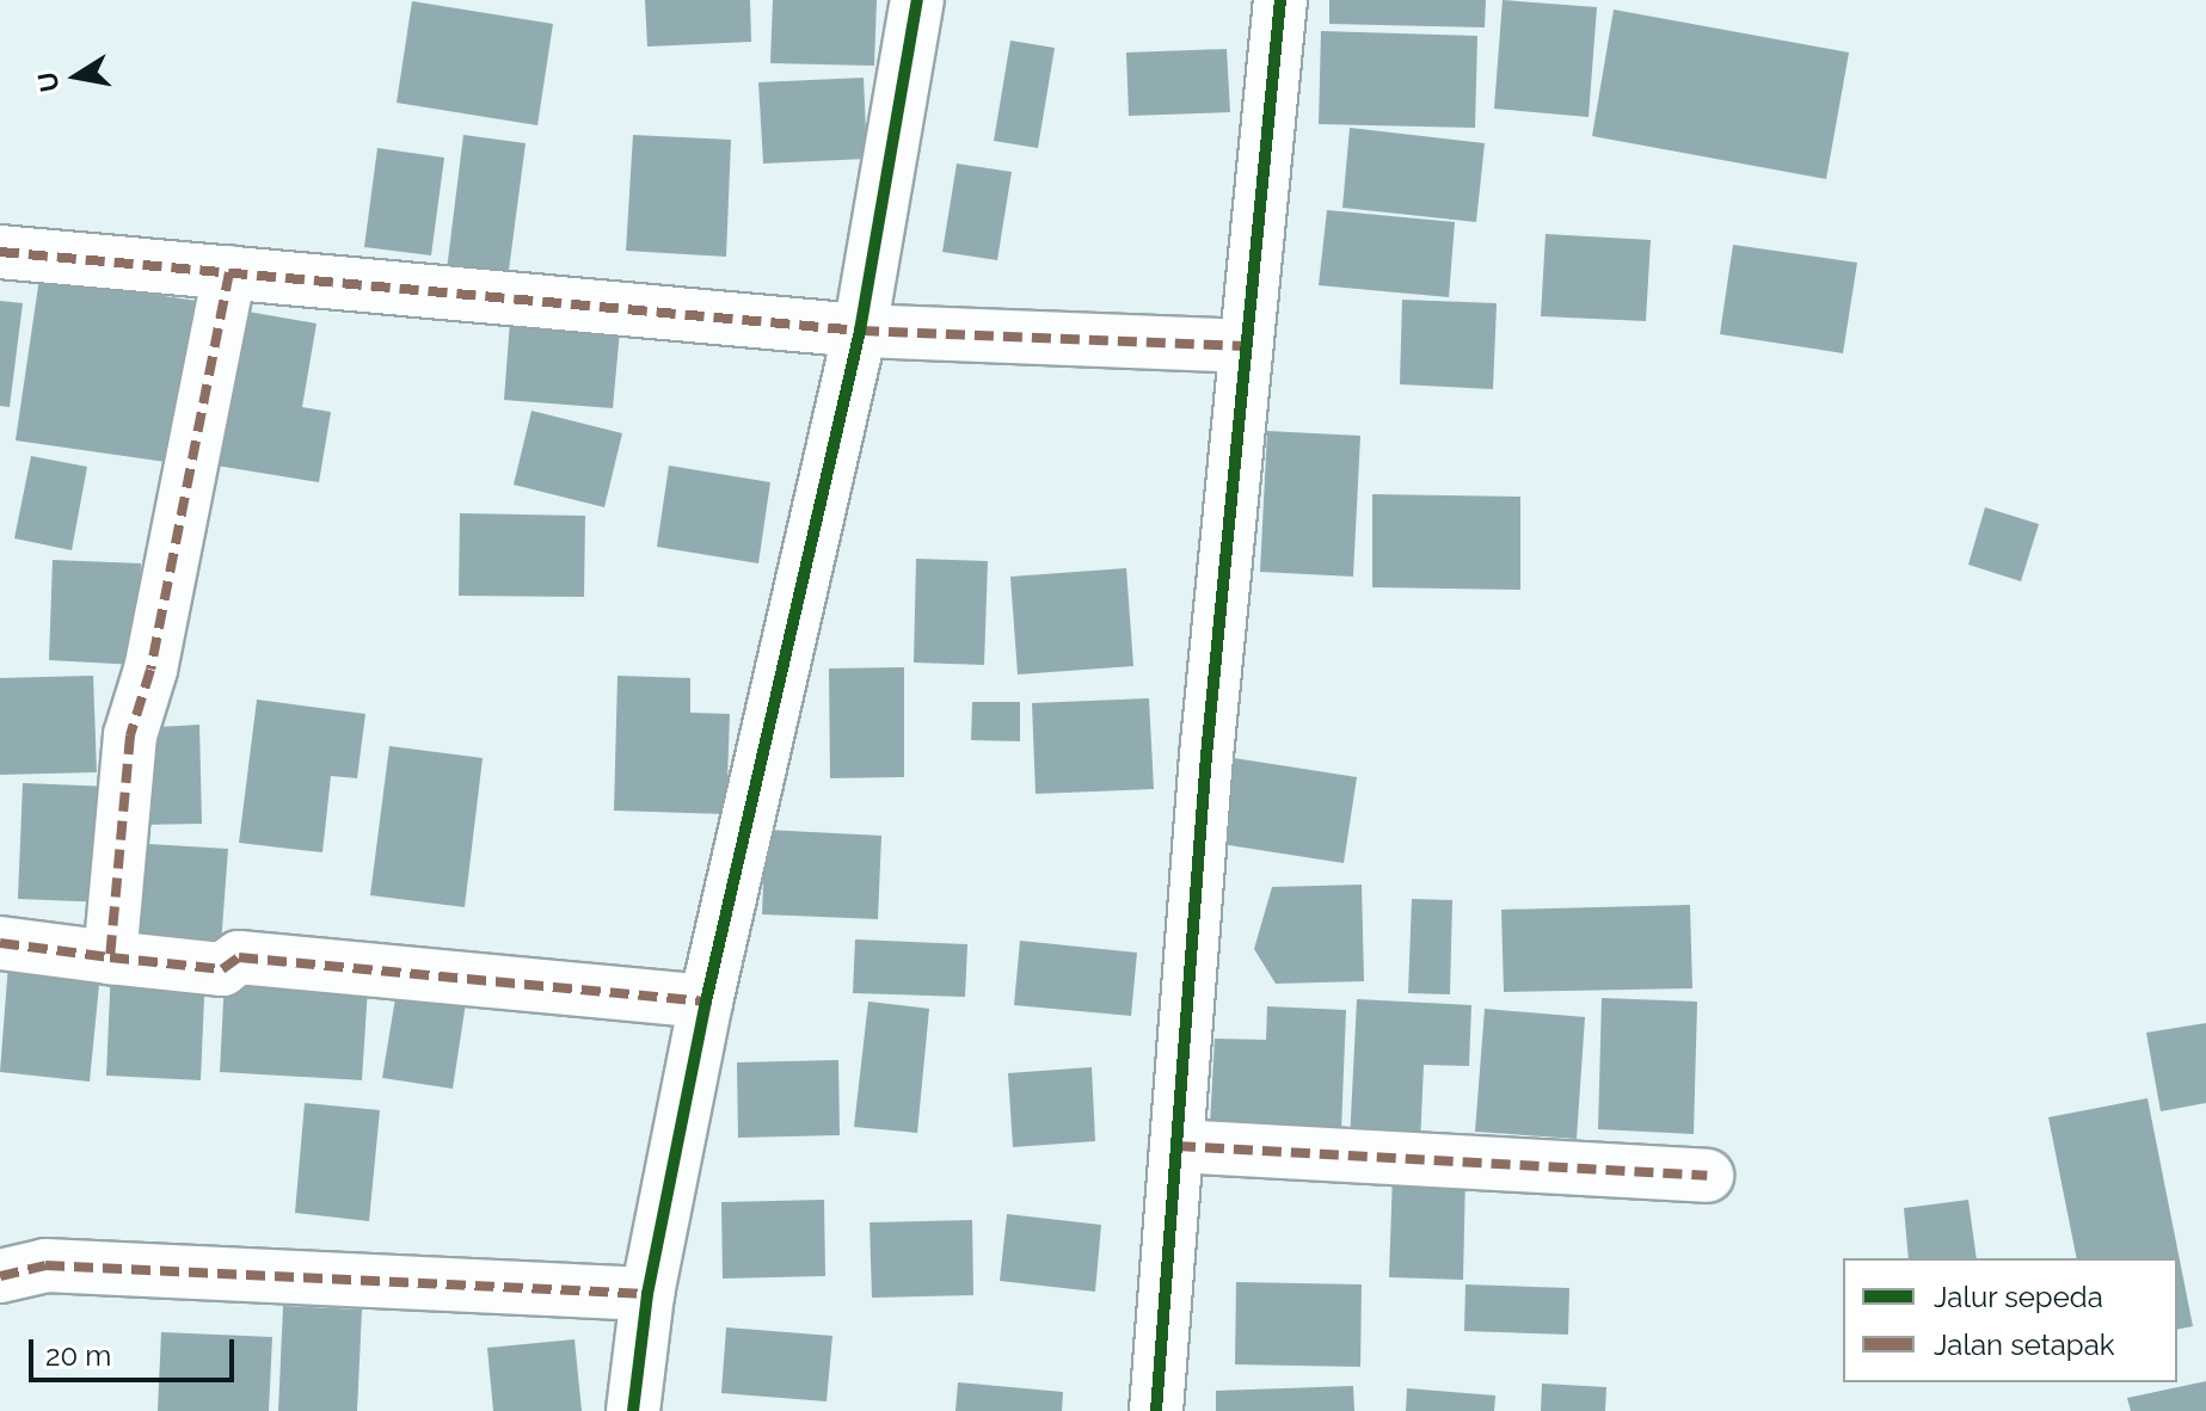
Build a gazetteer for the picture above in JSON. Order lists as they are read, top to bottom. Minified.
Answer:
{"legend":["Jalur sepeda","Jalan setapak"],"scale_bar":"20 m","north":"left"}
